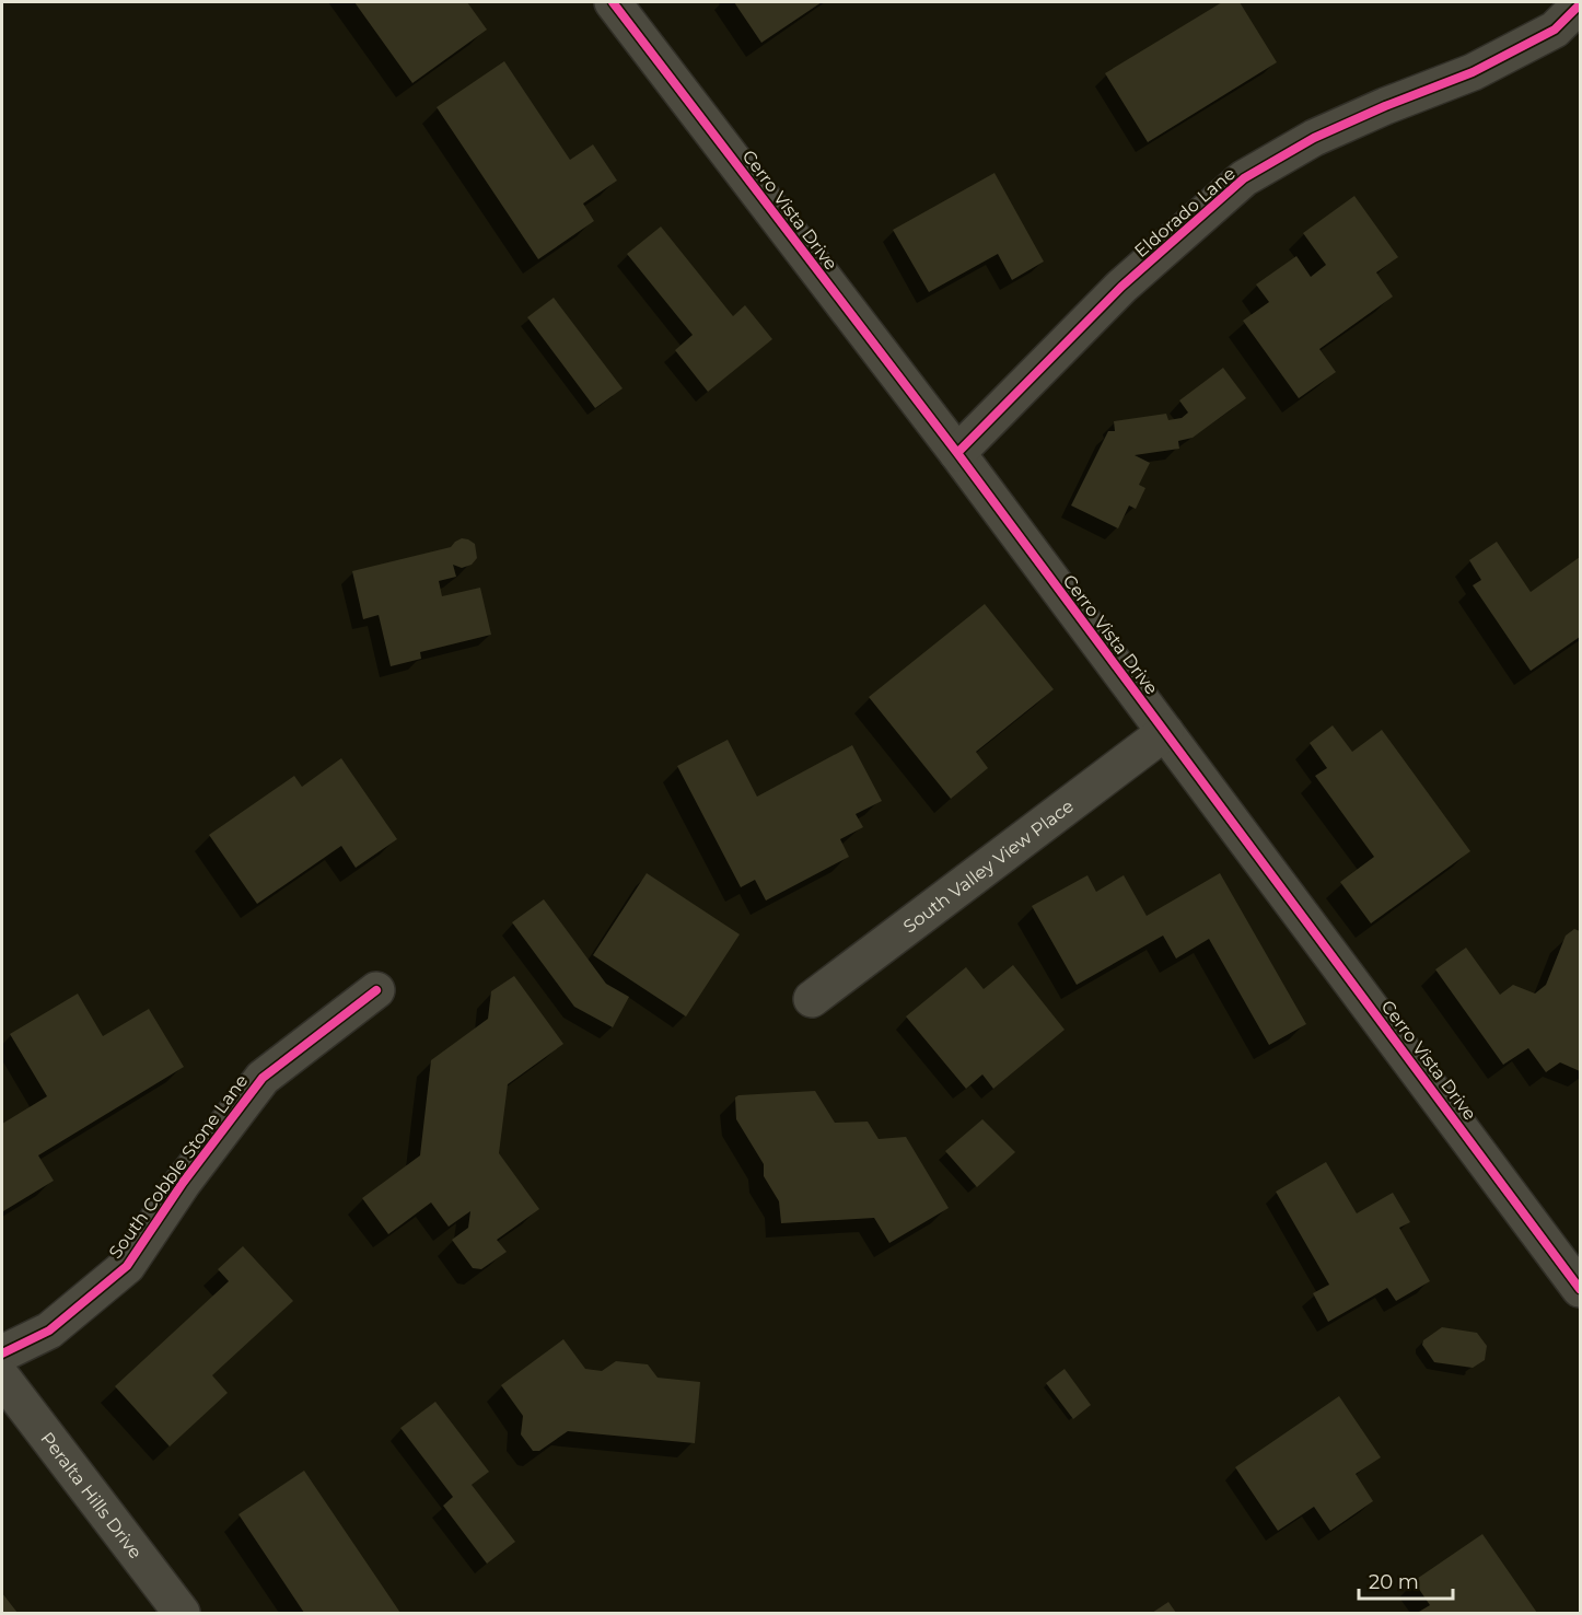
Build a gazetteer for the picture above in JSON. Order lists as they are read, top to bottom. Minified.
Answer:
{"streets":{"street":["Cerro Vista Drive","Eldorado Lane","South Valley View Place","South Cobble Stone Lane","Peralta Hills Drive"]},"crossings":[["Cerro Vista Drive","Eldorado Lane"],["Cerro Vista Drive","South Valley View Place"]],"scale_bar":"20 m"}
